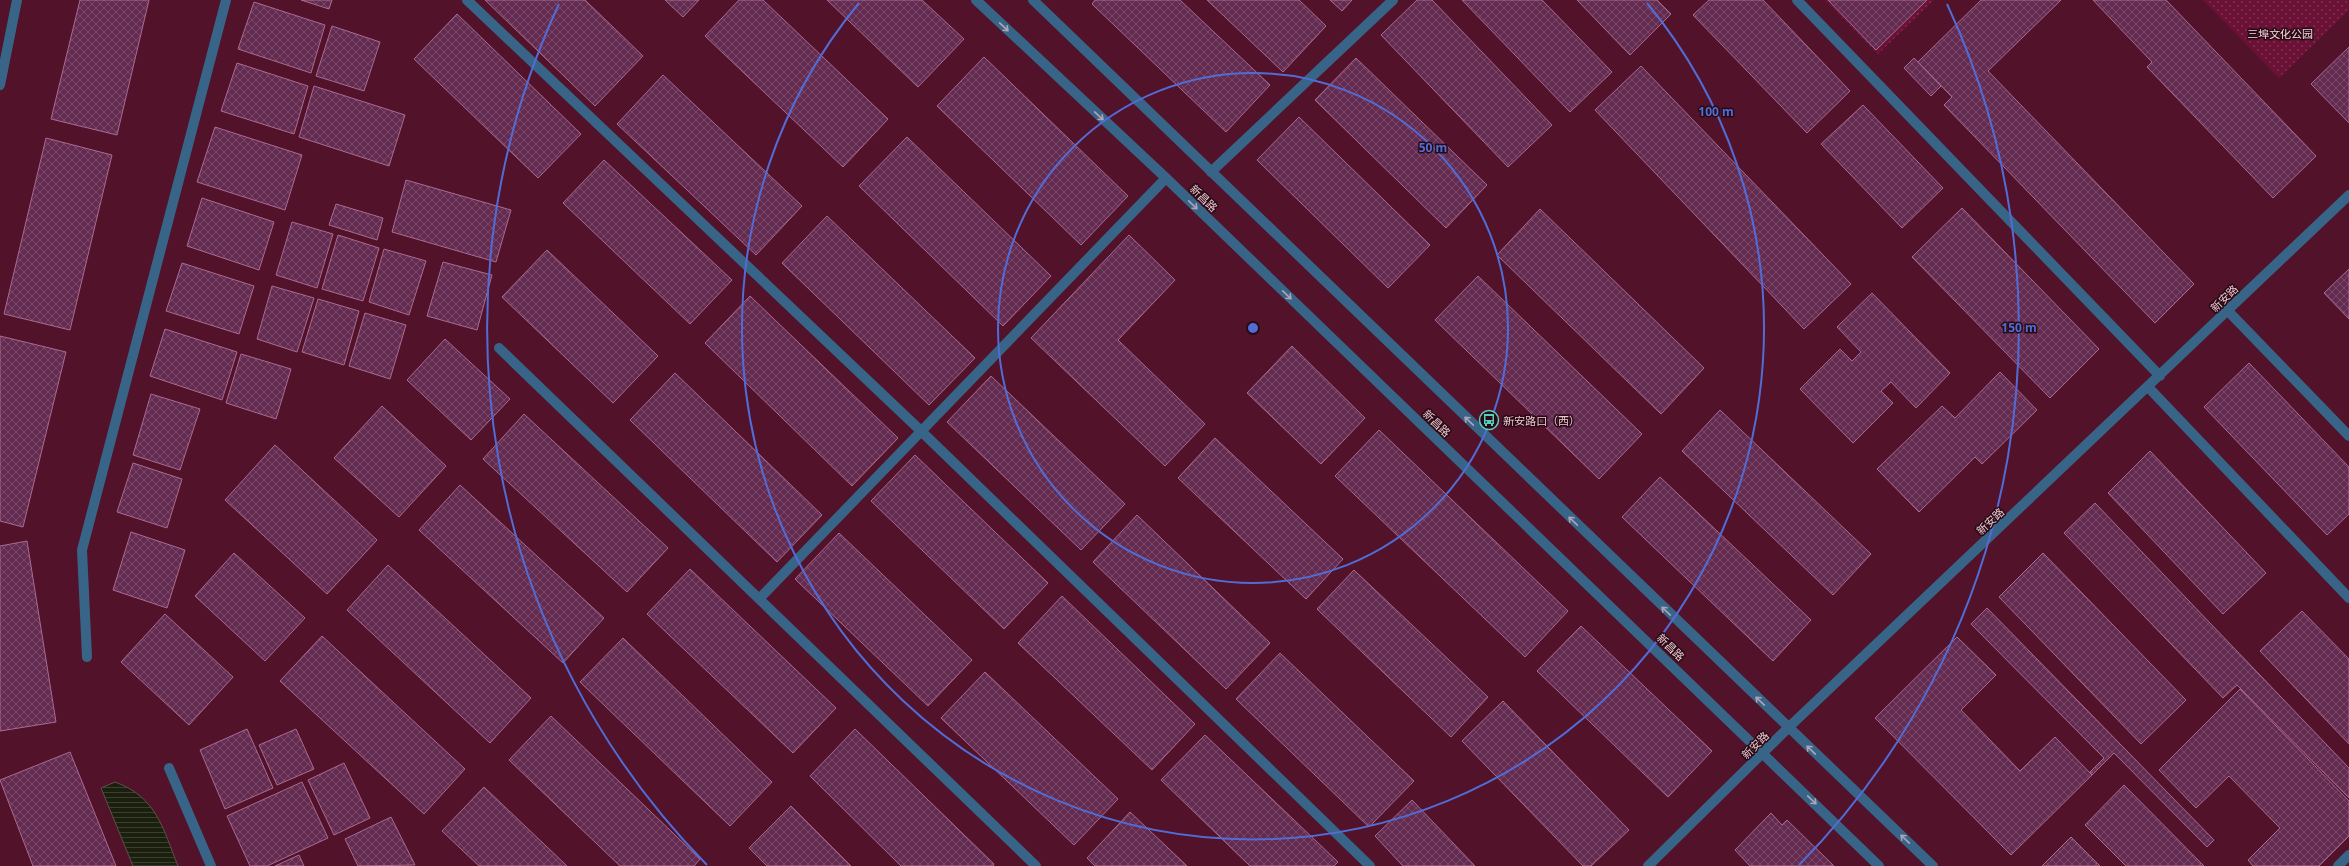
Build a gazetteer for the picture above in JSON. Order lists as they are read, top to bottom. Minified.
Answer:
{"streets":{"street":["新昌路","新安路"]},"crossings":[["新昌路","新安路"]],"parks":["三埠文化公园"],"places":{"bus stop":["新安路口（西）"]},"rings":["100 m","50 m","150 m"]}
